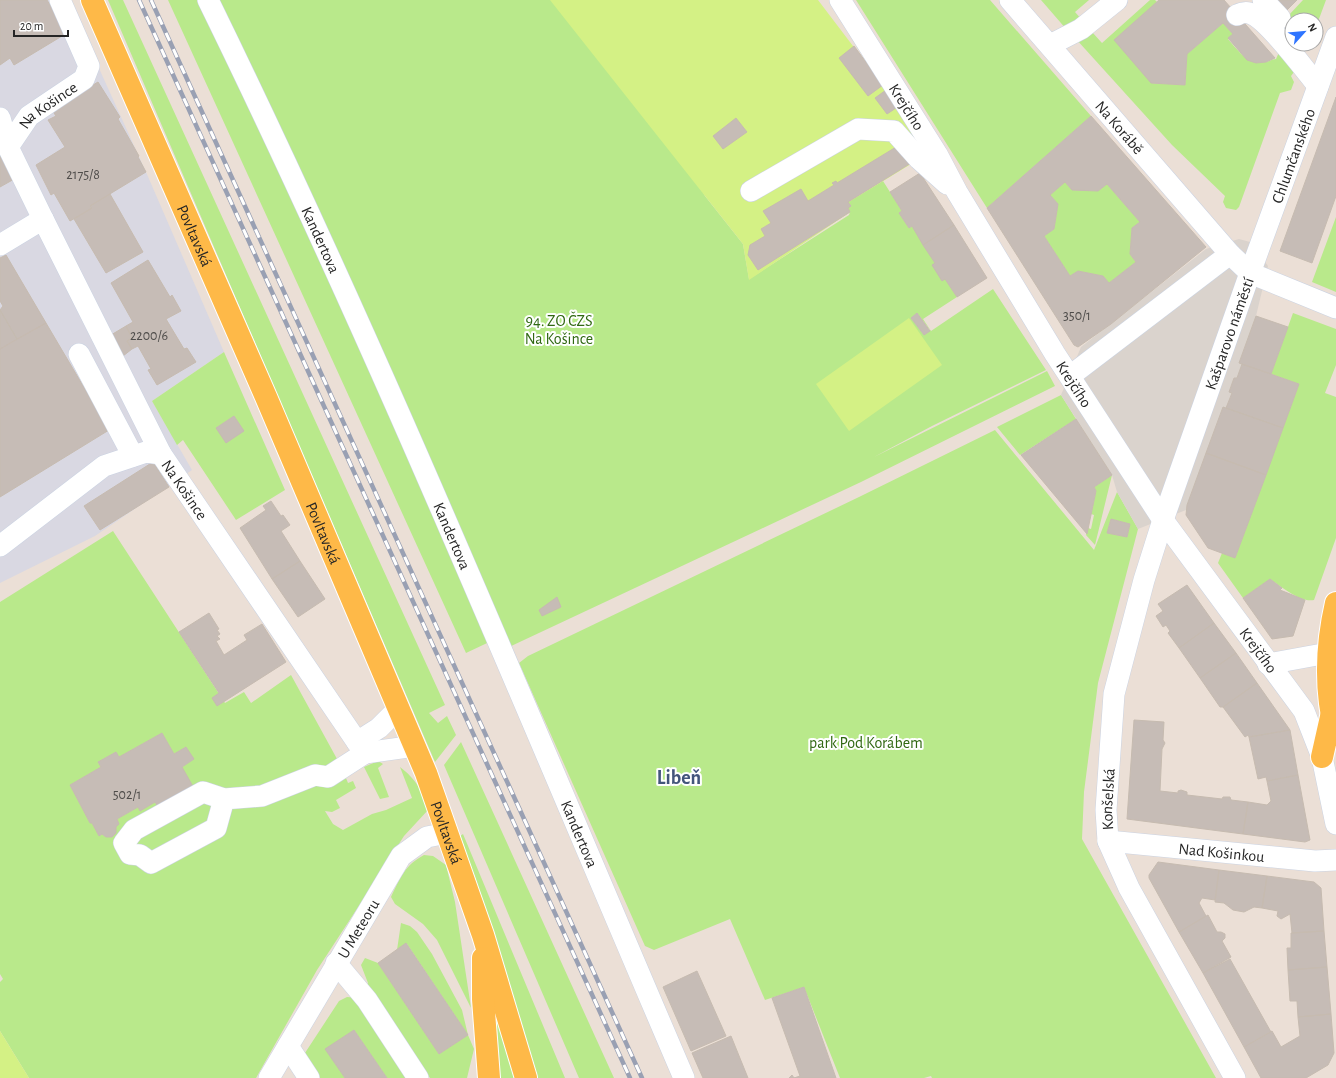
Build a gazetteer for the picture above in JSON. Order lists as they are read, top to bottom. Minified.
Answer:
{"streets":{"main road":["Povltavská"],"street":["Krejčího","Na Košince","Na Korábě","Chlumčanského","Kandertova","Kašparovo náměstí","Konšelská","Nad Košinkou","U Meteoru"]},"crossings":[["Krejčího","Kašparovo náměstí"],["Krejčího","Konšelská"],["Na Korábě","Kašparovo náměstí"],["Chlumčanského","Kašparovo náměstí"],["Povltavská","U Meteoru"],["Kašparovo náměstí","Konšelská"],["Konšelská","Nad Košinkou"]],"districts":["Libeň"],"parks":["94. ZO ČZS Na Košince","park Pod Korábem"],"house_numbers":["2175/8","350/1","2200/6","502/1"],"scale_bar":"20 m","north":"top right"}
